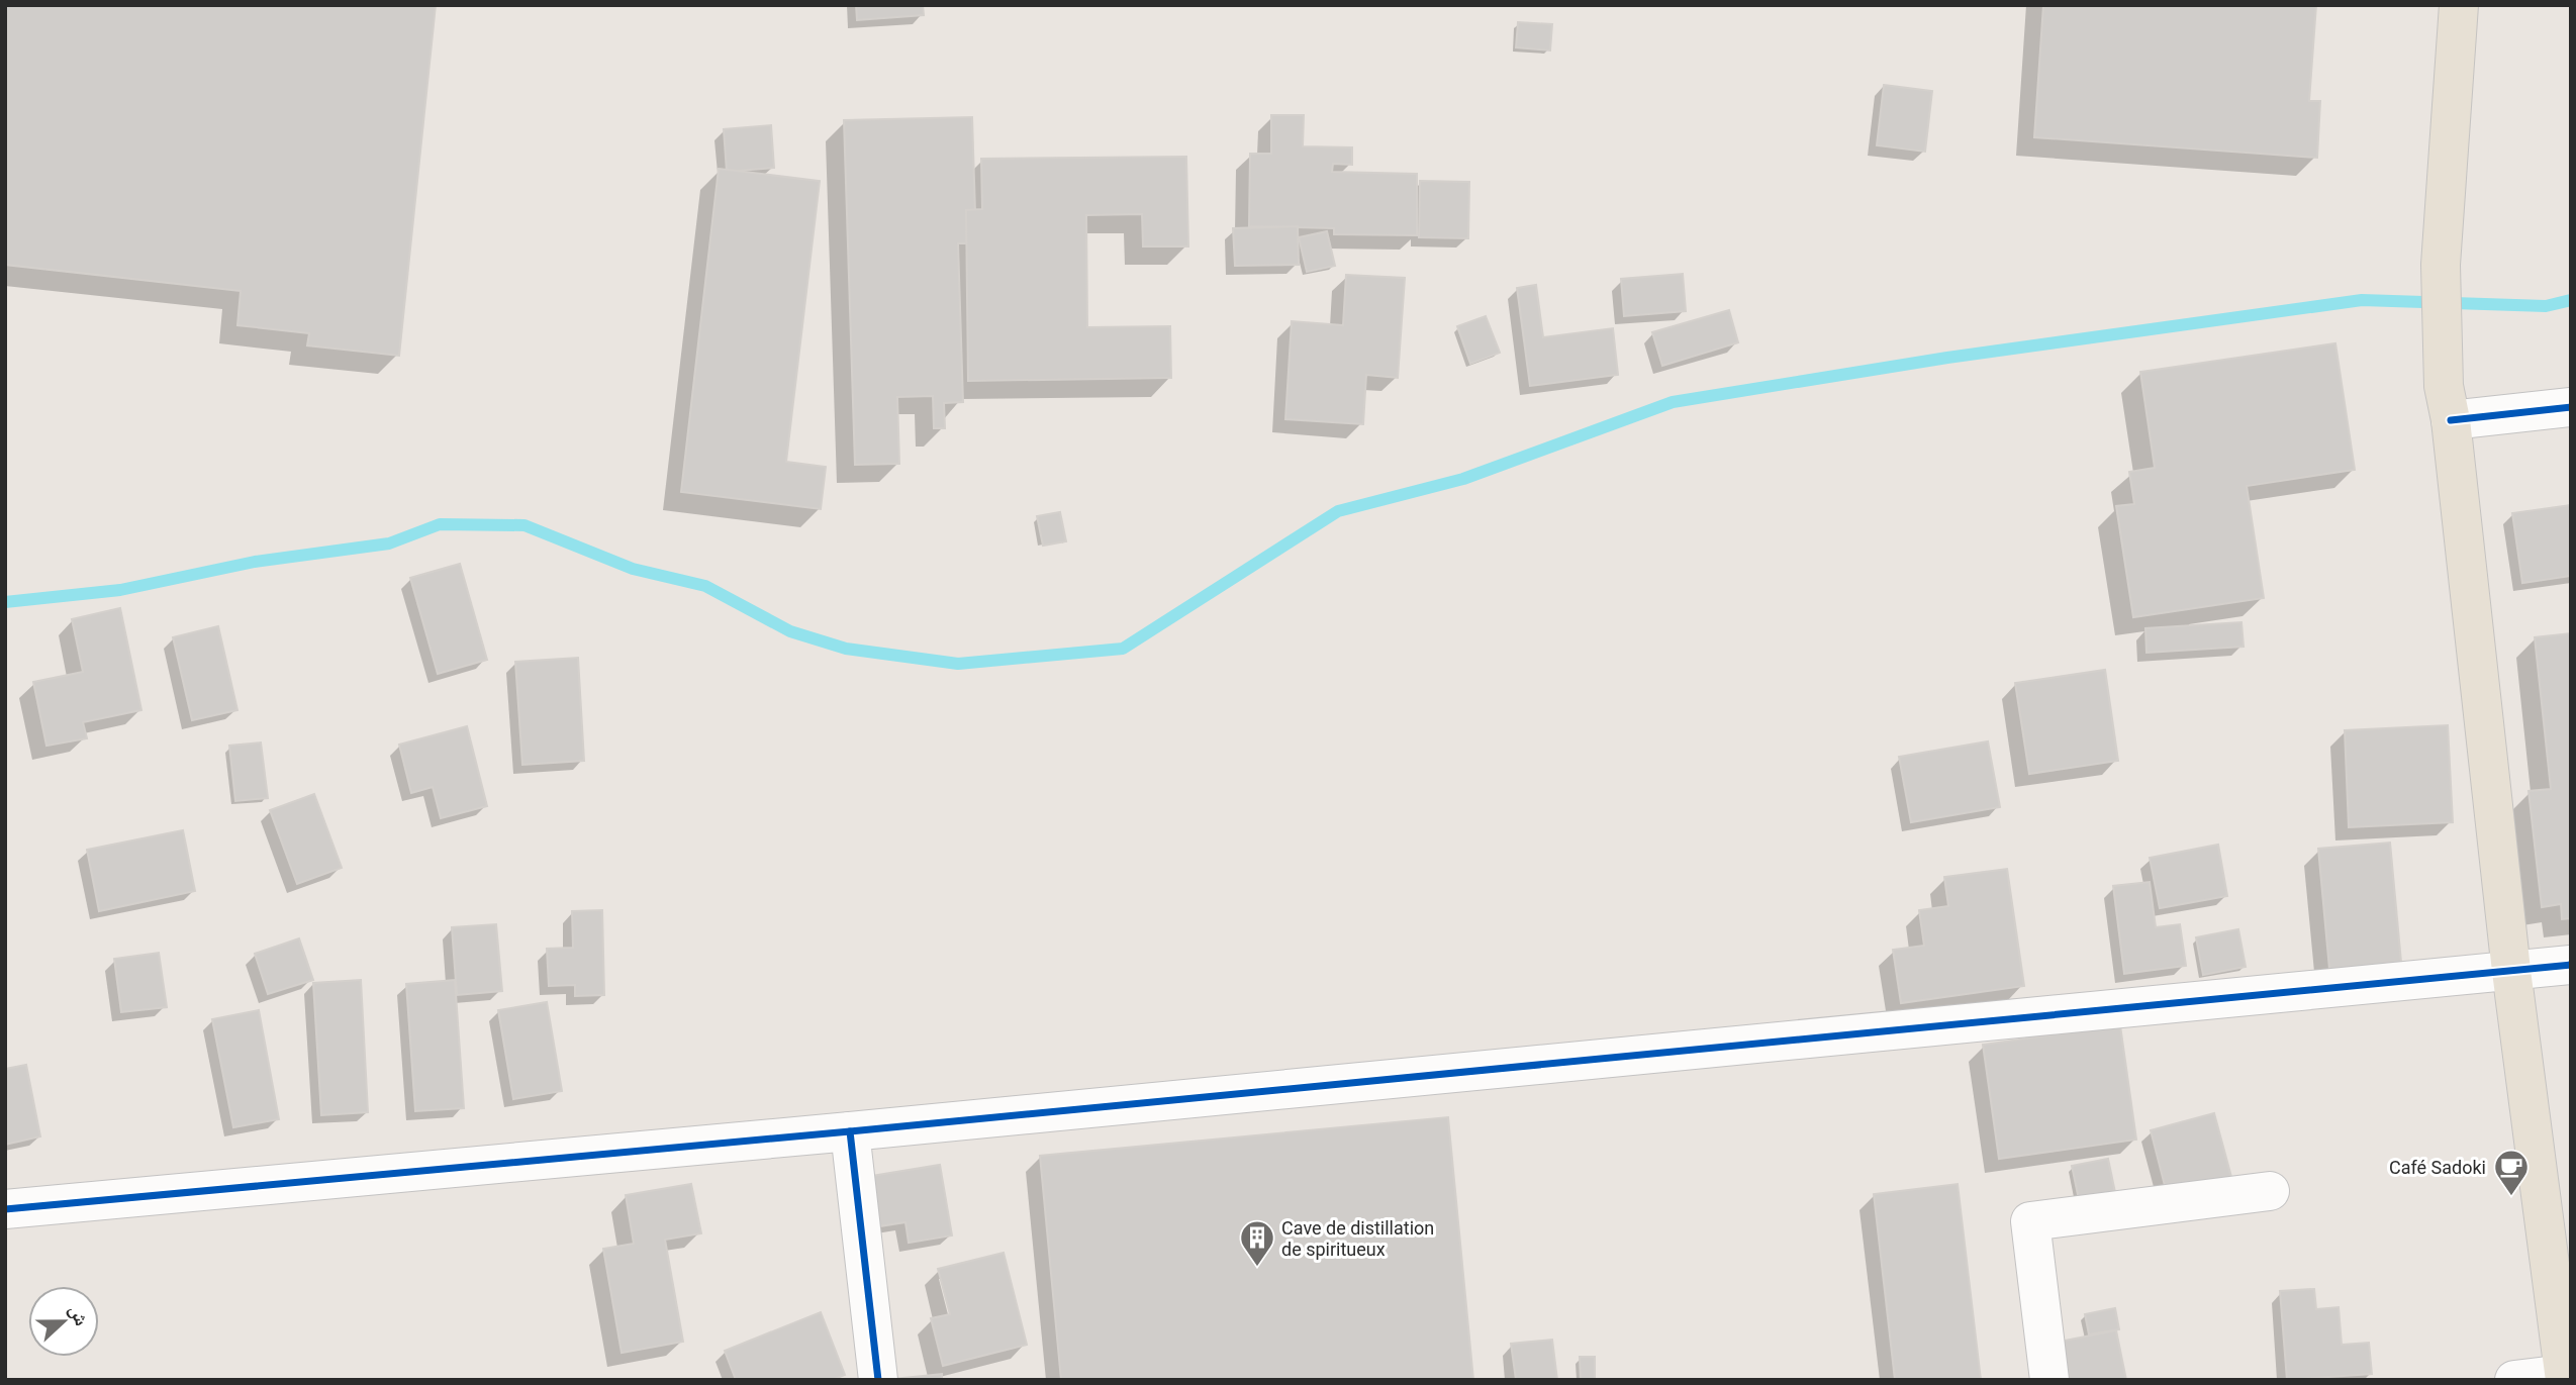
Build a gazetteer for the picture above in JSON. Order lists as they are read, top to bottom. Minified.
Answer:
{"places":{"cafe":["Café Sadoki"],"building":["Cave de distillation de spiritueux"]},"north":"right"}
